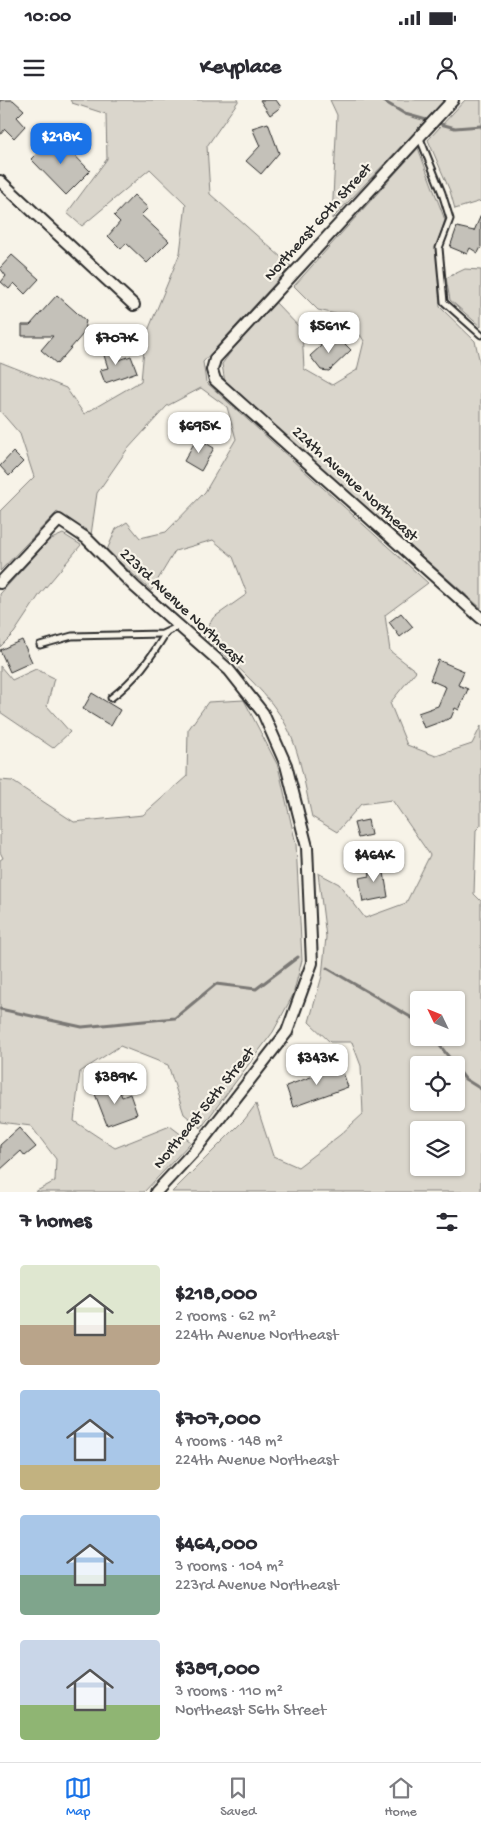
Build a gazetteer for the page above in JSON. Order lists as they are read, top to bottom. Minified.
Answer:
{"streets":{"street":["Northeast 60th Street","224th Avenue Northeast","223rd Avenue Northeast","Northeast 56th Street"]},"crossings":[["Northeast 60th Street","224th Avenue Northeast"],["223rd Avenue Northeast","Northeast 56th Street"]],"north":"top left","page":{"status":"10:00","header":"Keyplace","price":["$218K","$561K","$707K","$695K","$464K","$343K","$389K"],"heading":"7 homes","list":[{"name":"$218,000","note":"2 rooms · 62 m² · 224th Avenue Northeast"},{"name":"$707,000","note":"4 rooms · 148 m² · 224th Avenue Northeast"},{"name":"$464,000","note":"3 rooms · 104 m² · 223rd Avenue Northeast"},{"name":"$389,000","note":"3 rooms · 110 m² · Northeast 56th Street"}],"tabs":["Map","Saved","Home"]}}
